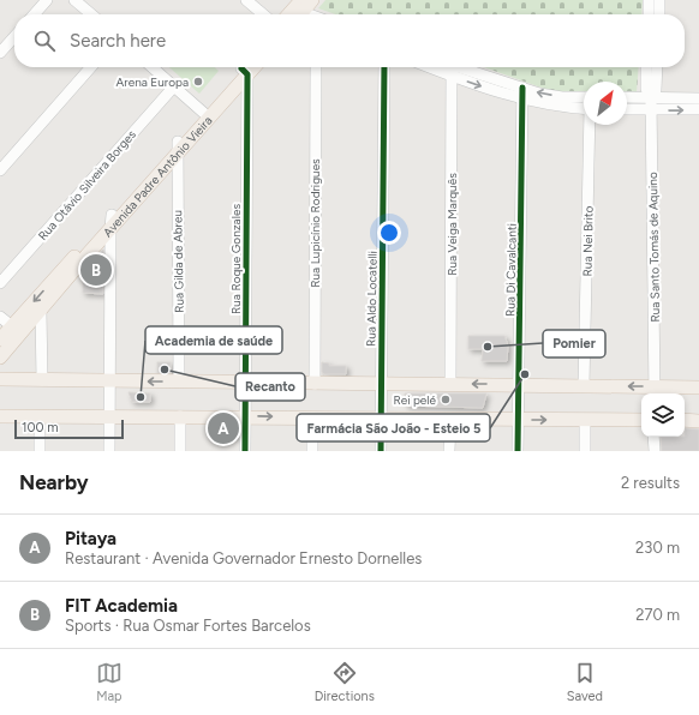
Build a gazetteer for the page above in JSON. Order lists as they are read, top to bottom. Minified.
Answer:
{"streets":{"main road":["Avenida Padre Antônio Vieira"],"street":["Rua Otávio Silveira Borges","Rua Lupicínio Rodrigues","Rua Veiga Marquês","Rua Nei Brito","Rua Santo Tomás de Aquino","Rua Roque Gonzales","Rua Gilda de Abreu","Rua Di Cavalcanti","Rua Aldo Locatelli"]},"crossings":[["Avenida Padre Antônio Vieira","Rua Roque Gonzales"],["Avenida Padre Antônio Vieira","Rua Gilda de Abreu"]],"places":["Arena Europa","Pomier","Recanto","Farmácia São João - Esteio 5","Academia de saúde","Rei pelé"],"scale_bar":"100 m","north":"top right","page":{"search":"Search here","pins":["B","A"],"scale":"100 m","heading":["Nearby","2 results"],"list":[{"mark":"A","name":"Pitaya","note":"Restaurant · Avenida Governador Ernesto Dornelles","value":"230 m"},{"mark":"B","name":"FIT Academia","note":"Sports · Rua Osmar Fortes Barcelos","value":"270 m"}],"nav":["Map","Directions","Saved"]}}
